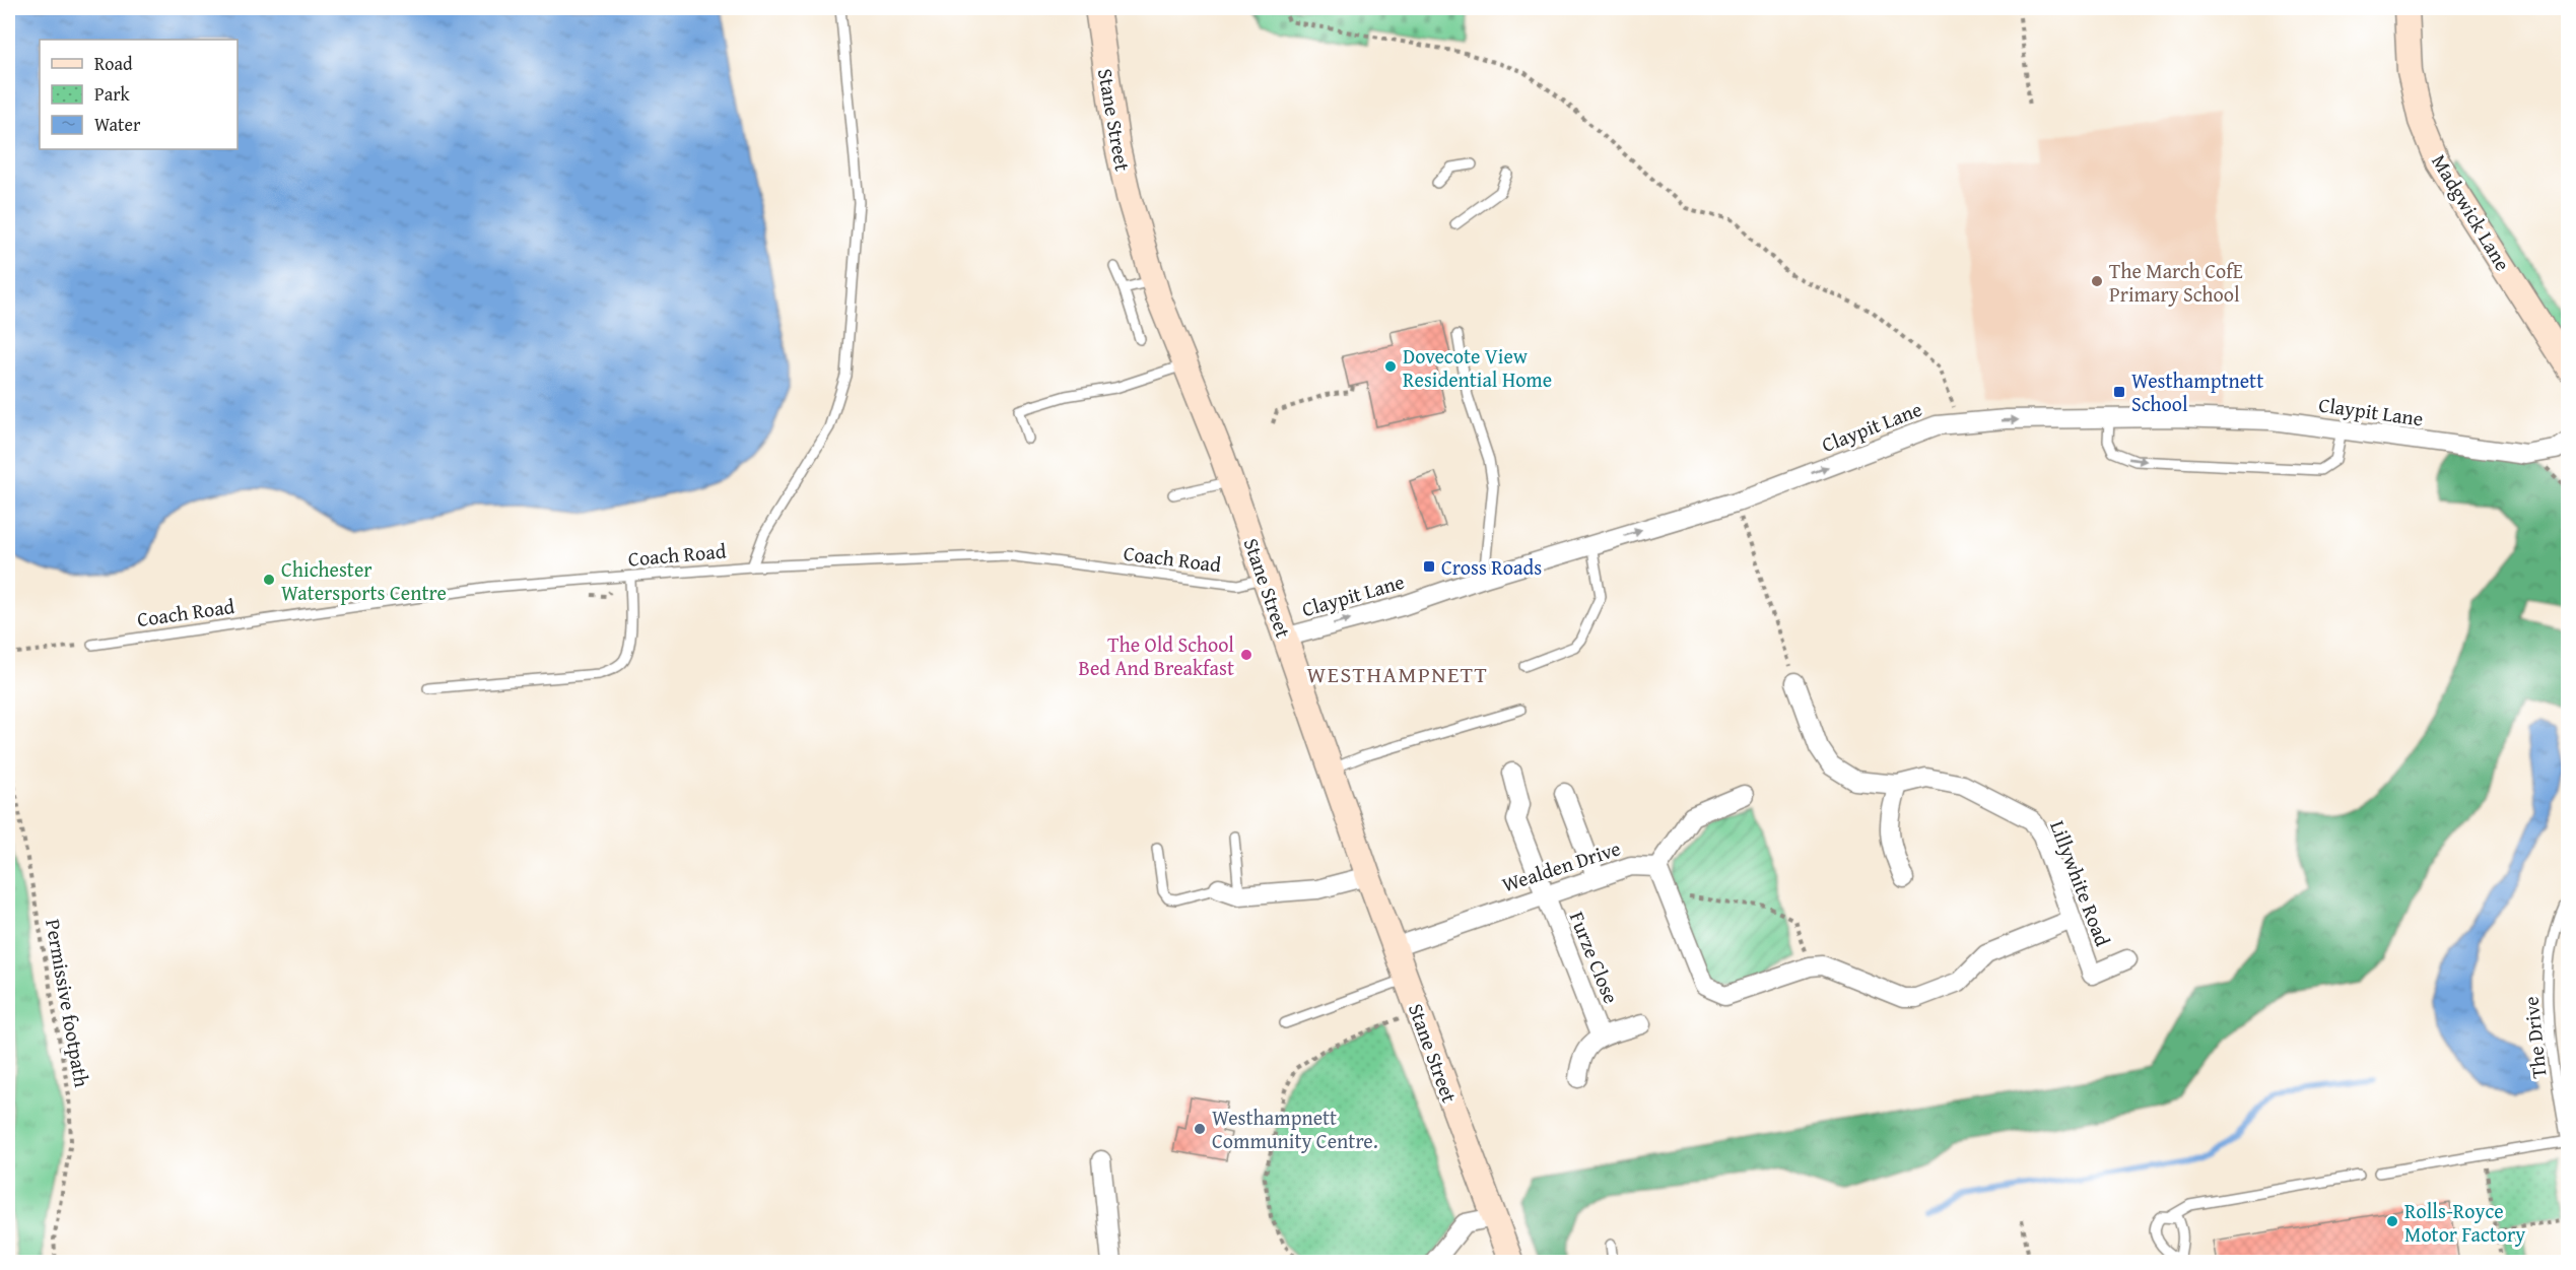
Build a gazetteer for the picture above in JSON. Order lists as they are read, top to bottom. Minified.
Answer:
{"streets":{"street":["Stane Street","Madgwick Lane","Claypit Lane","Wealden Drive","Lillywhite Road","Furze Close"],"lane":["Coach Road","The Drive"],"path":["Permissive footpath"]},"crossings":[["Stane Street","Claypit Lane"],["Stane Street","Coach Road"],["Stane Street","Wealden Drive"],["Wealden Drive","Furze Close"]],"one_way":["Claypit Lane"],"districts":["WESTHAMPNETT"],"places":{"other":["The March CofE Primary School","Dovecote View Residential Home","Chichester Watersports Centre","The Old School Bed And Breakfast","Westhampnett Community Centre.","Rolls-Royce Motor Factory"],"transit":["Westhamptnett School","Cross Roads"]},"legend":["Road","Park","Water"]}
